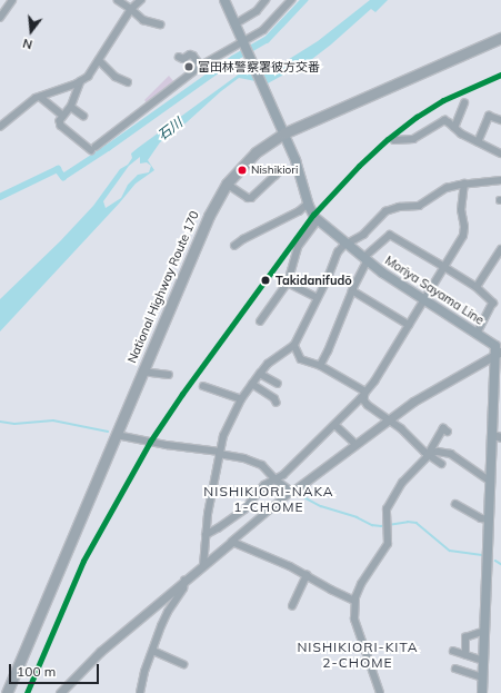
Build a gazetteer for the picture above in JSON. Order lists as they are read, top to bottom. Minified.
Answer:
{"streets":{"highway":["National Highway Route 170"],"main road":["Moriya Sayama Line"]},"crossings":[["National Highway Route 170","Moriya Sayama Line"]],"districts":["NISHIKIORI-NAKA 1-CHOME","NISHIKIORI-KITA 2-CHOME"],"water":["石川"],"places":["富田林警察署彼方交番","Nishikiori","Takidanifudō"],"scale_bar":"100 m","north":"bottom"}
